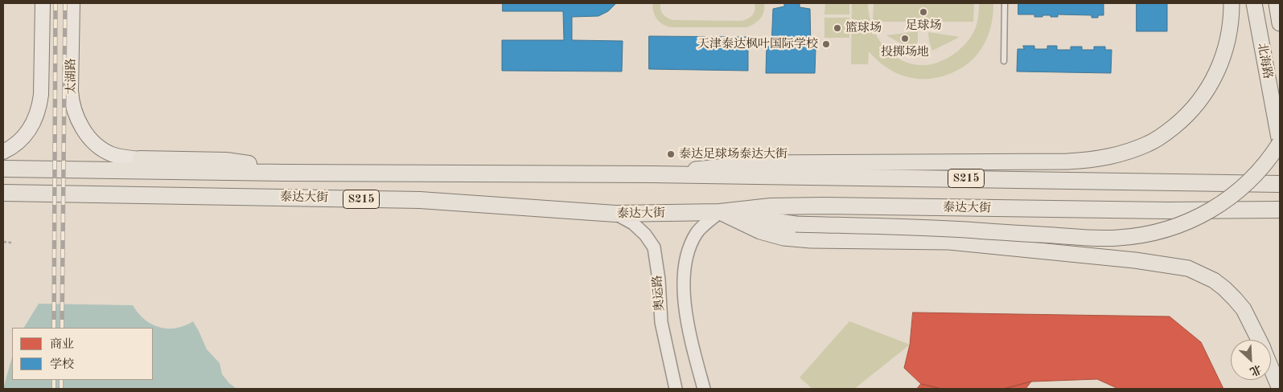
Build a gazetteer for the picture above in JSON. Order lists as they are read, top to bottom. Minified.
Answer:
{"streets":{"highway":["S215","泰达大街"],"main road":["北海路","太湖路"],"street":["奥运路"]},"crossings":[["泰达大街","奥运路"]],"places":["足球场","篮球场","投掷场地","天津泰达枫叶国际学校","泰达足球场泰达大街"],"legend":["商业","学校"],"north":"bottom right"}
